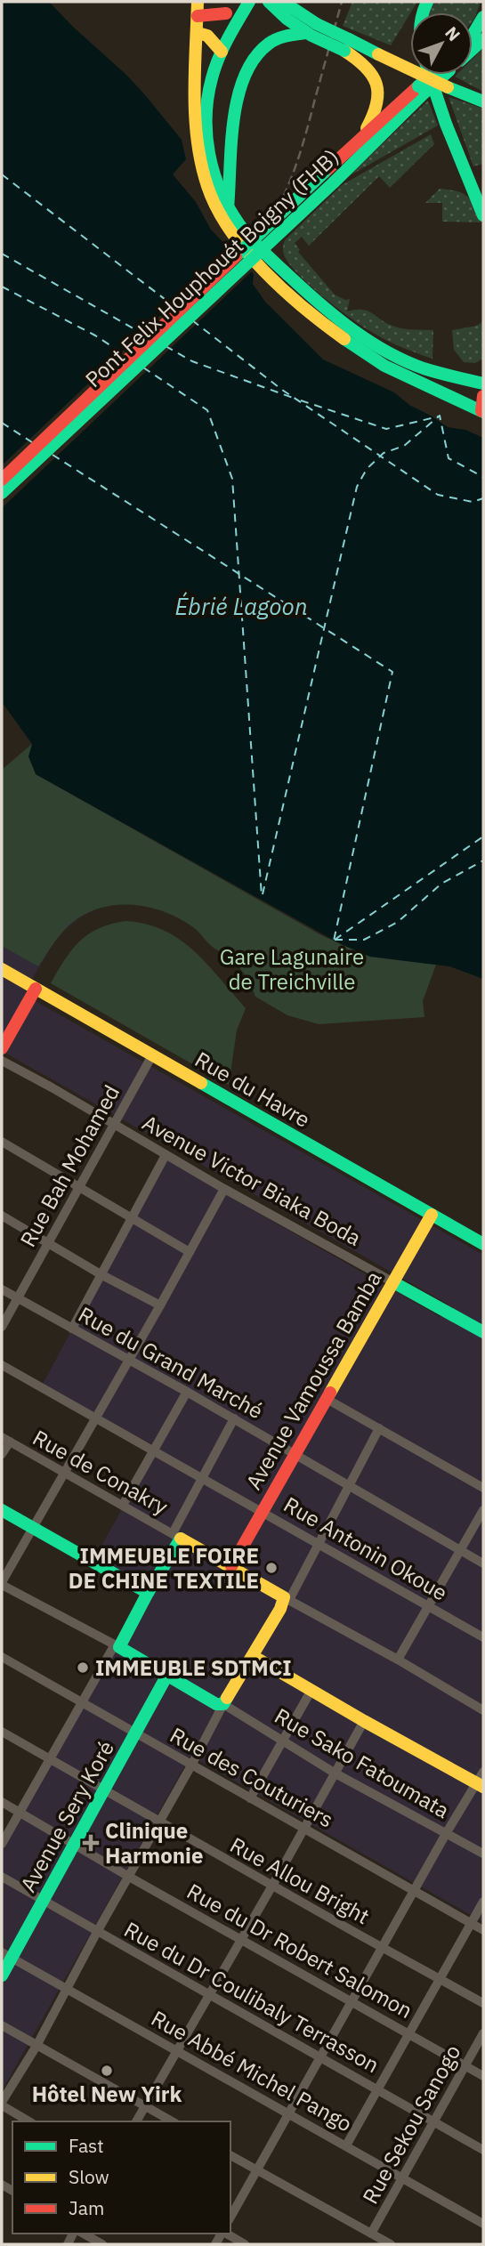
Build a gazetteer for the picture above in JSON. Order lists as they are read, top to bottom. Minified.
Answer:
{"streets":{"main road":["Pont Felix Houphouét Boigny (FHB)","Rue du Havre","Avenue Victor Biaka Boda","Avenue Vamoussa Bamba","Avenue Sery Koré"],"street":["Rue Bah Mohamed","Rue du Grand Marché","Rue de Conakry","Rue Antonin Okoue","Rue Sako Fatoumata","Rue des Couturiers","Rue Allou Bright","Rue du Dr Robert Salomon","Rue du Dr Coulibaly Terrasson","Rue Abbé Michel Pango","Rue Sekou Sanogo"]},"crossings":[["Rue du Havre","Rue Bah Mohamed"],["Rue du Havre","Avenue Vamoussa Bamba"],["Rue Bah Mohamed","Avenue Victor Biaka Boda"],["Rue Bah Mohamed","Rue du Grand Marché"],["Avenue Victor Biaka Boda","Avenue Vamoussa Bamba"],["Rue du Grand Marché","Avenue Vamoussa Bamba"],["Avenue Vamoussa Bamba","Rue Antonin Okoue"],["Rue des Couturiers","Avenue Sery Koré"],["Avenue Sery Koré","Rue Allou Bright"],["Avenue Sery Koré","Rue du Dr Robert Salomon"],["Avenue Sery Koré","Rue du Dr Coulibaly Terrasson"],["Avenue Sery Koré","Rue Abbé Michel Pango"],["Rue du Dr Robert Salomon","Rue Sekou Sanogo"],["Rue du Dr Coulibaly Terrasson","Rue Sekou Sanogo"],["Rue Abbé Michel Pango","Rue Sekou Sanogo"]],"water":["Ébrié Lagoon"],"parks":["Gare Lagunaire de Treichville"],"places":{"other":["IMMEUBLE FOIRE DE CHINE TEXTILE","IMMEUBLE SDTMCI","Hôtel New Yirk"],"health":["Clinique Harmonie"]},"legend":["Fast","Slow","Jam"],"north":"top right"}
